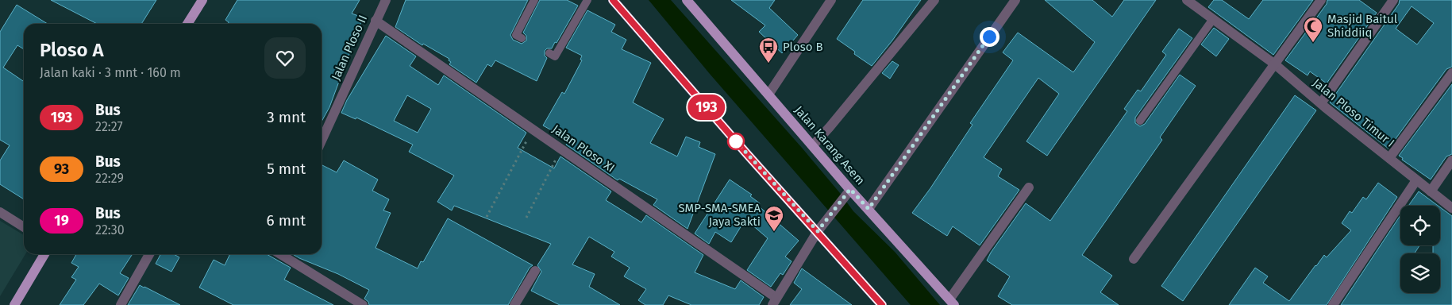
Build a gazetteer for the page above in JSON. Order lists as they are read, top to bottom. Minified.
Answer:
{"streets":{"main road":["Jalan Karang Asem"],"street":["Jalan Ploso II","Jalan Ploso Timur I","Jalan Ploso XI"]},"crossings":[["Jalan Ploso II","Jalan Ploso XI"]],"places":{"mosque":["Masjid Baitul Shiddiiq"],"bus stop":["Ploso B"],"school or university":["SMP-SMA-SMEA Jaya Sakti"]},"lines":["bus line 193"],"page":{"on_map":"193","heading":["Ploso A","Jalan kaki · 3 mnt · 160 m"],"list":[{"mark":"193","name":"Bus","note":"22:27","value":"3 mnt"},{"mark":"93","name":"Bus","note":"22:29","value":"5 mnt"},{"mark":"19","name":"Bus","note":"22:30","value":"6 mnt"}]}}
